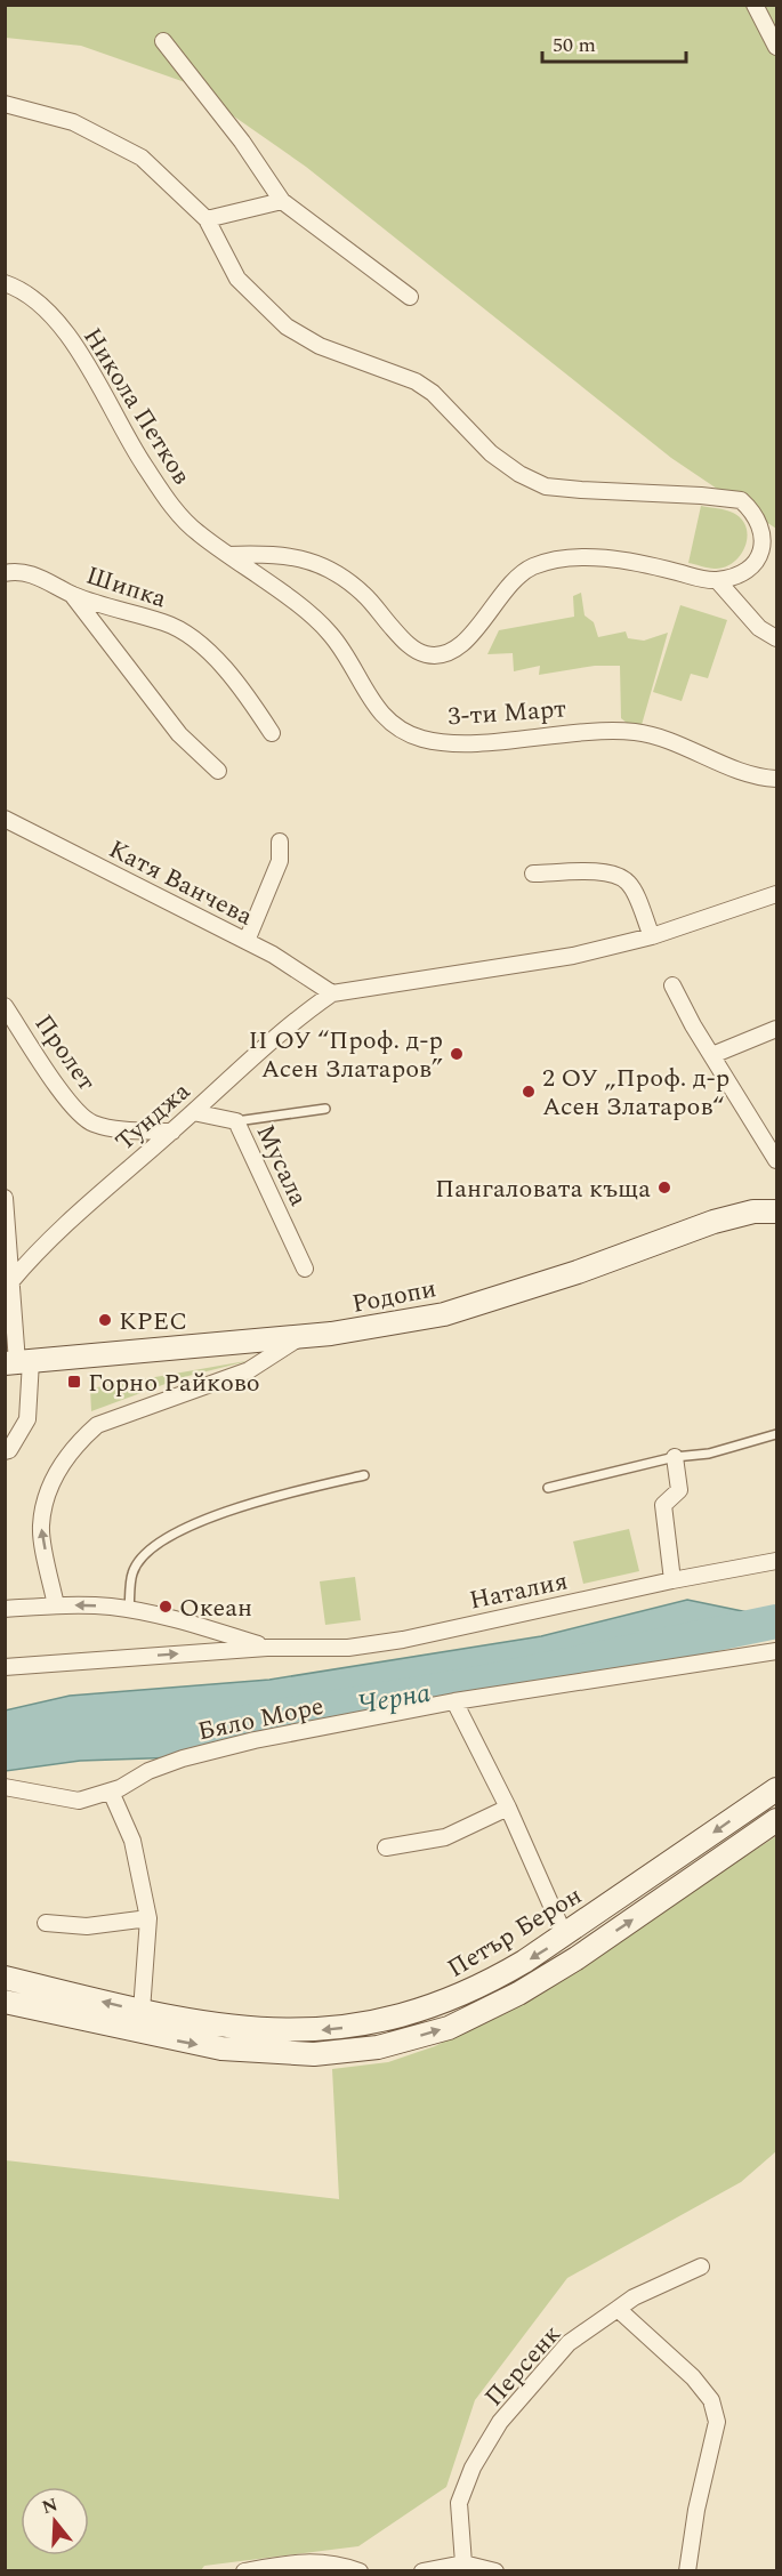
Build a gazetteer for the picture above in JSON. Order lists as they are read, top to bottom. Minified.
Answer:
{"streets":{"main road":["Родопи","Петър Берон"],"street":["Никола Петков","Шипка","3-ти Март","Катя Ванчева","Пролет","Тунджа","Мусала","Наталия","Бяло Море","Персенк"]},"crossings":[["Никола Петков","3-ти Март"],["Катя Ванчева","Тунджа"],["Пролет","Тунджа"],["Тунджа","Мусала"]],"water":["Черна"],"places":{"other":["II ОУ “Проф. д-р Асен Златаров”","2 ОУ „Проф. д-р Асен Златаров“","Пангаловата къща","КРЕС","Океан"],"transit":["Горно Райково"]},"scale_bar":"50 m","north":"top"}
